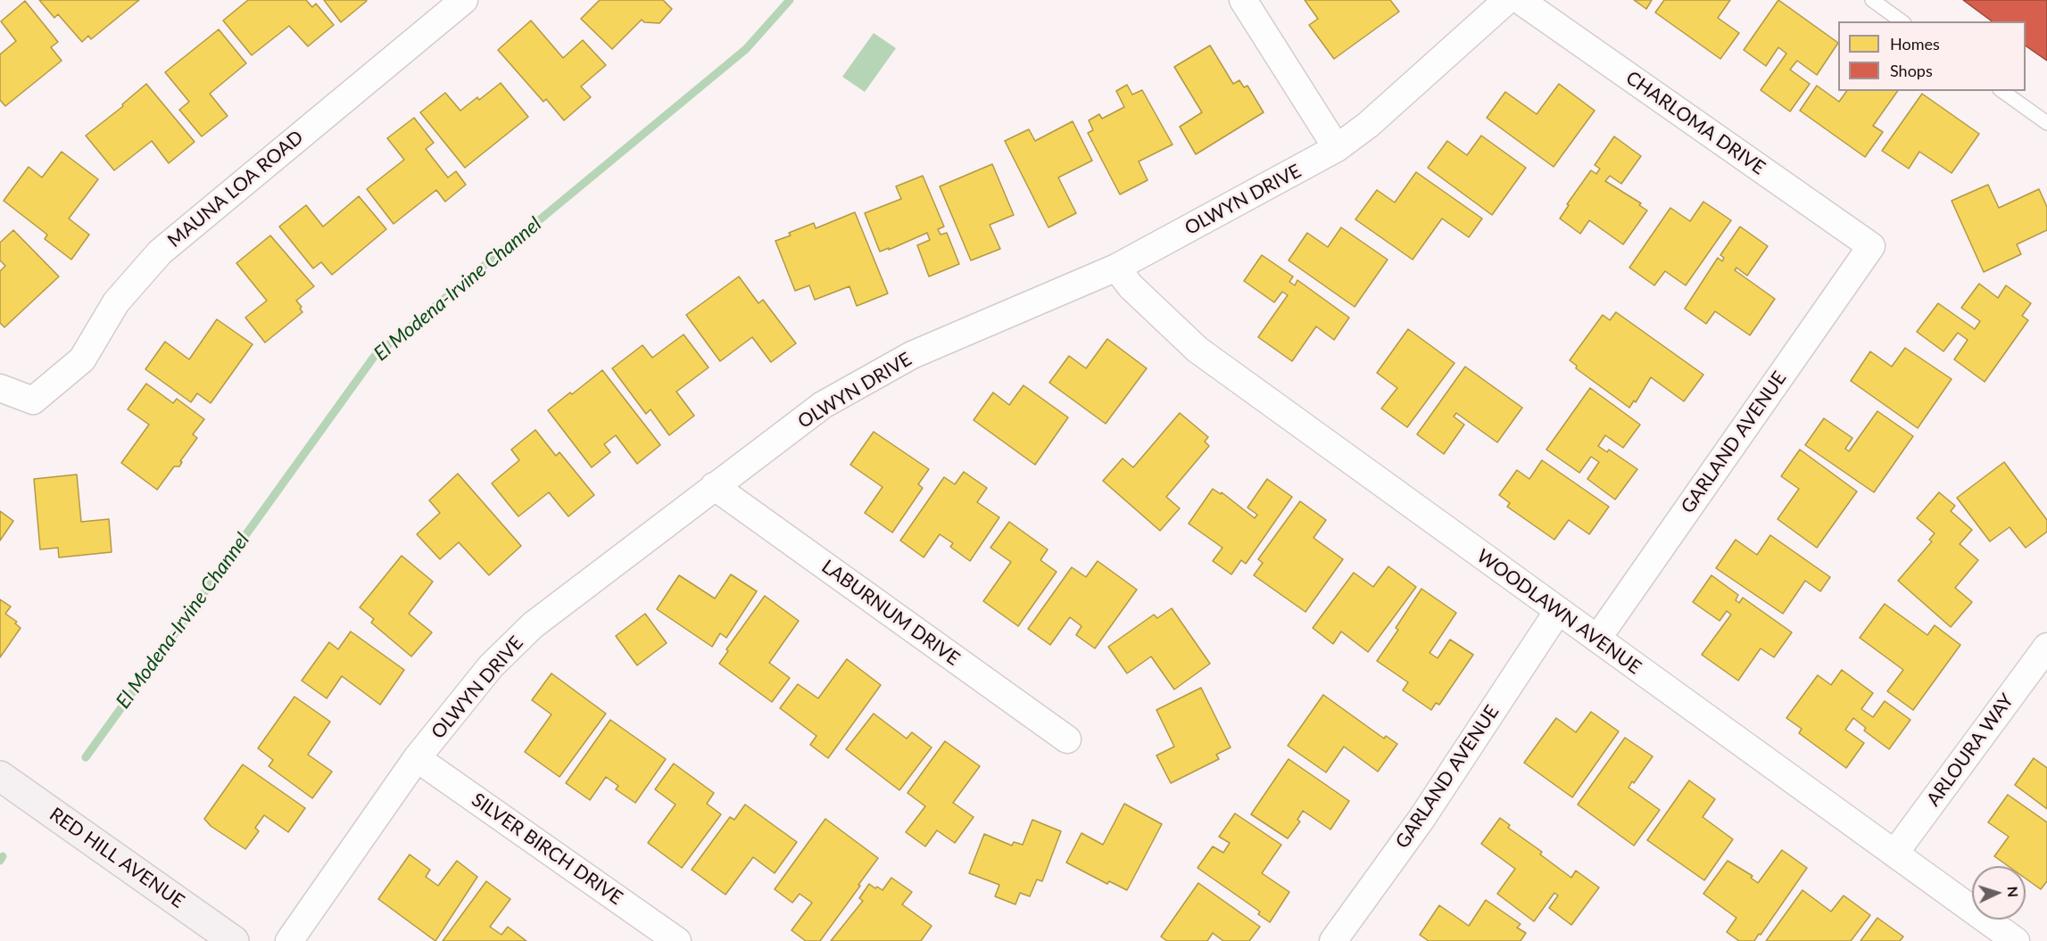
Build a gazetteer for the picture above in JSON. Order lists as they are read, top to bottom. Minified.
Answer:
{"streets":{"main road":["RED HILL AVENUE"],"street":["CHARLOMA DRIVE","MAUNA LOA ROAD","OLWYN DRIVE","GARLAND AVENUE","WOODLAWN AVENUE","LABURNUM DRIVE","ARLOURA WAY","SILVER BIRCH DRIVE"]},"crossings":[["CHARLOMA DRIVE","GARLAND AVENUE"],["OLWYN DRIVE","WOODLAWN AVENUE"],["OLWYN DRIVE","LABURNUM DRIVE"],["OLWYN DRIVE","SILVER BIRCH DRIVE"],["GARLAND AVENUE","WOODLAWN AVENUE"],["WOODLAWN AVENUE","ARLOURA WAY"]],"water":["El Modena-Irvine Channel"],"legend":["Homes","Shops"],"north":"right"}
